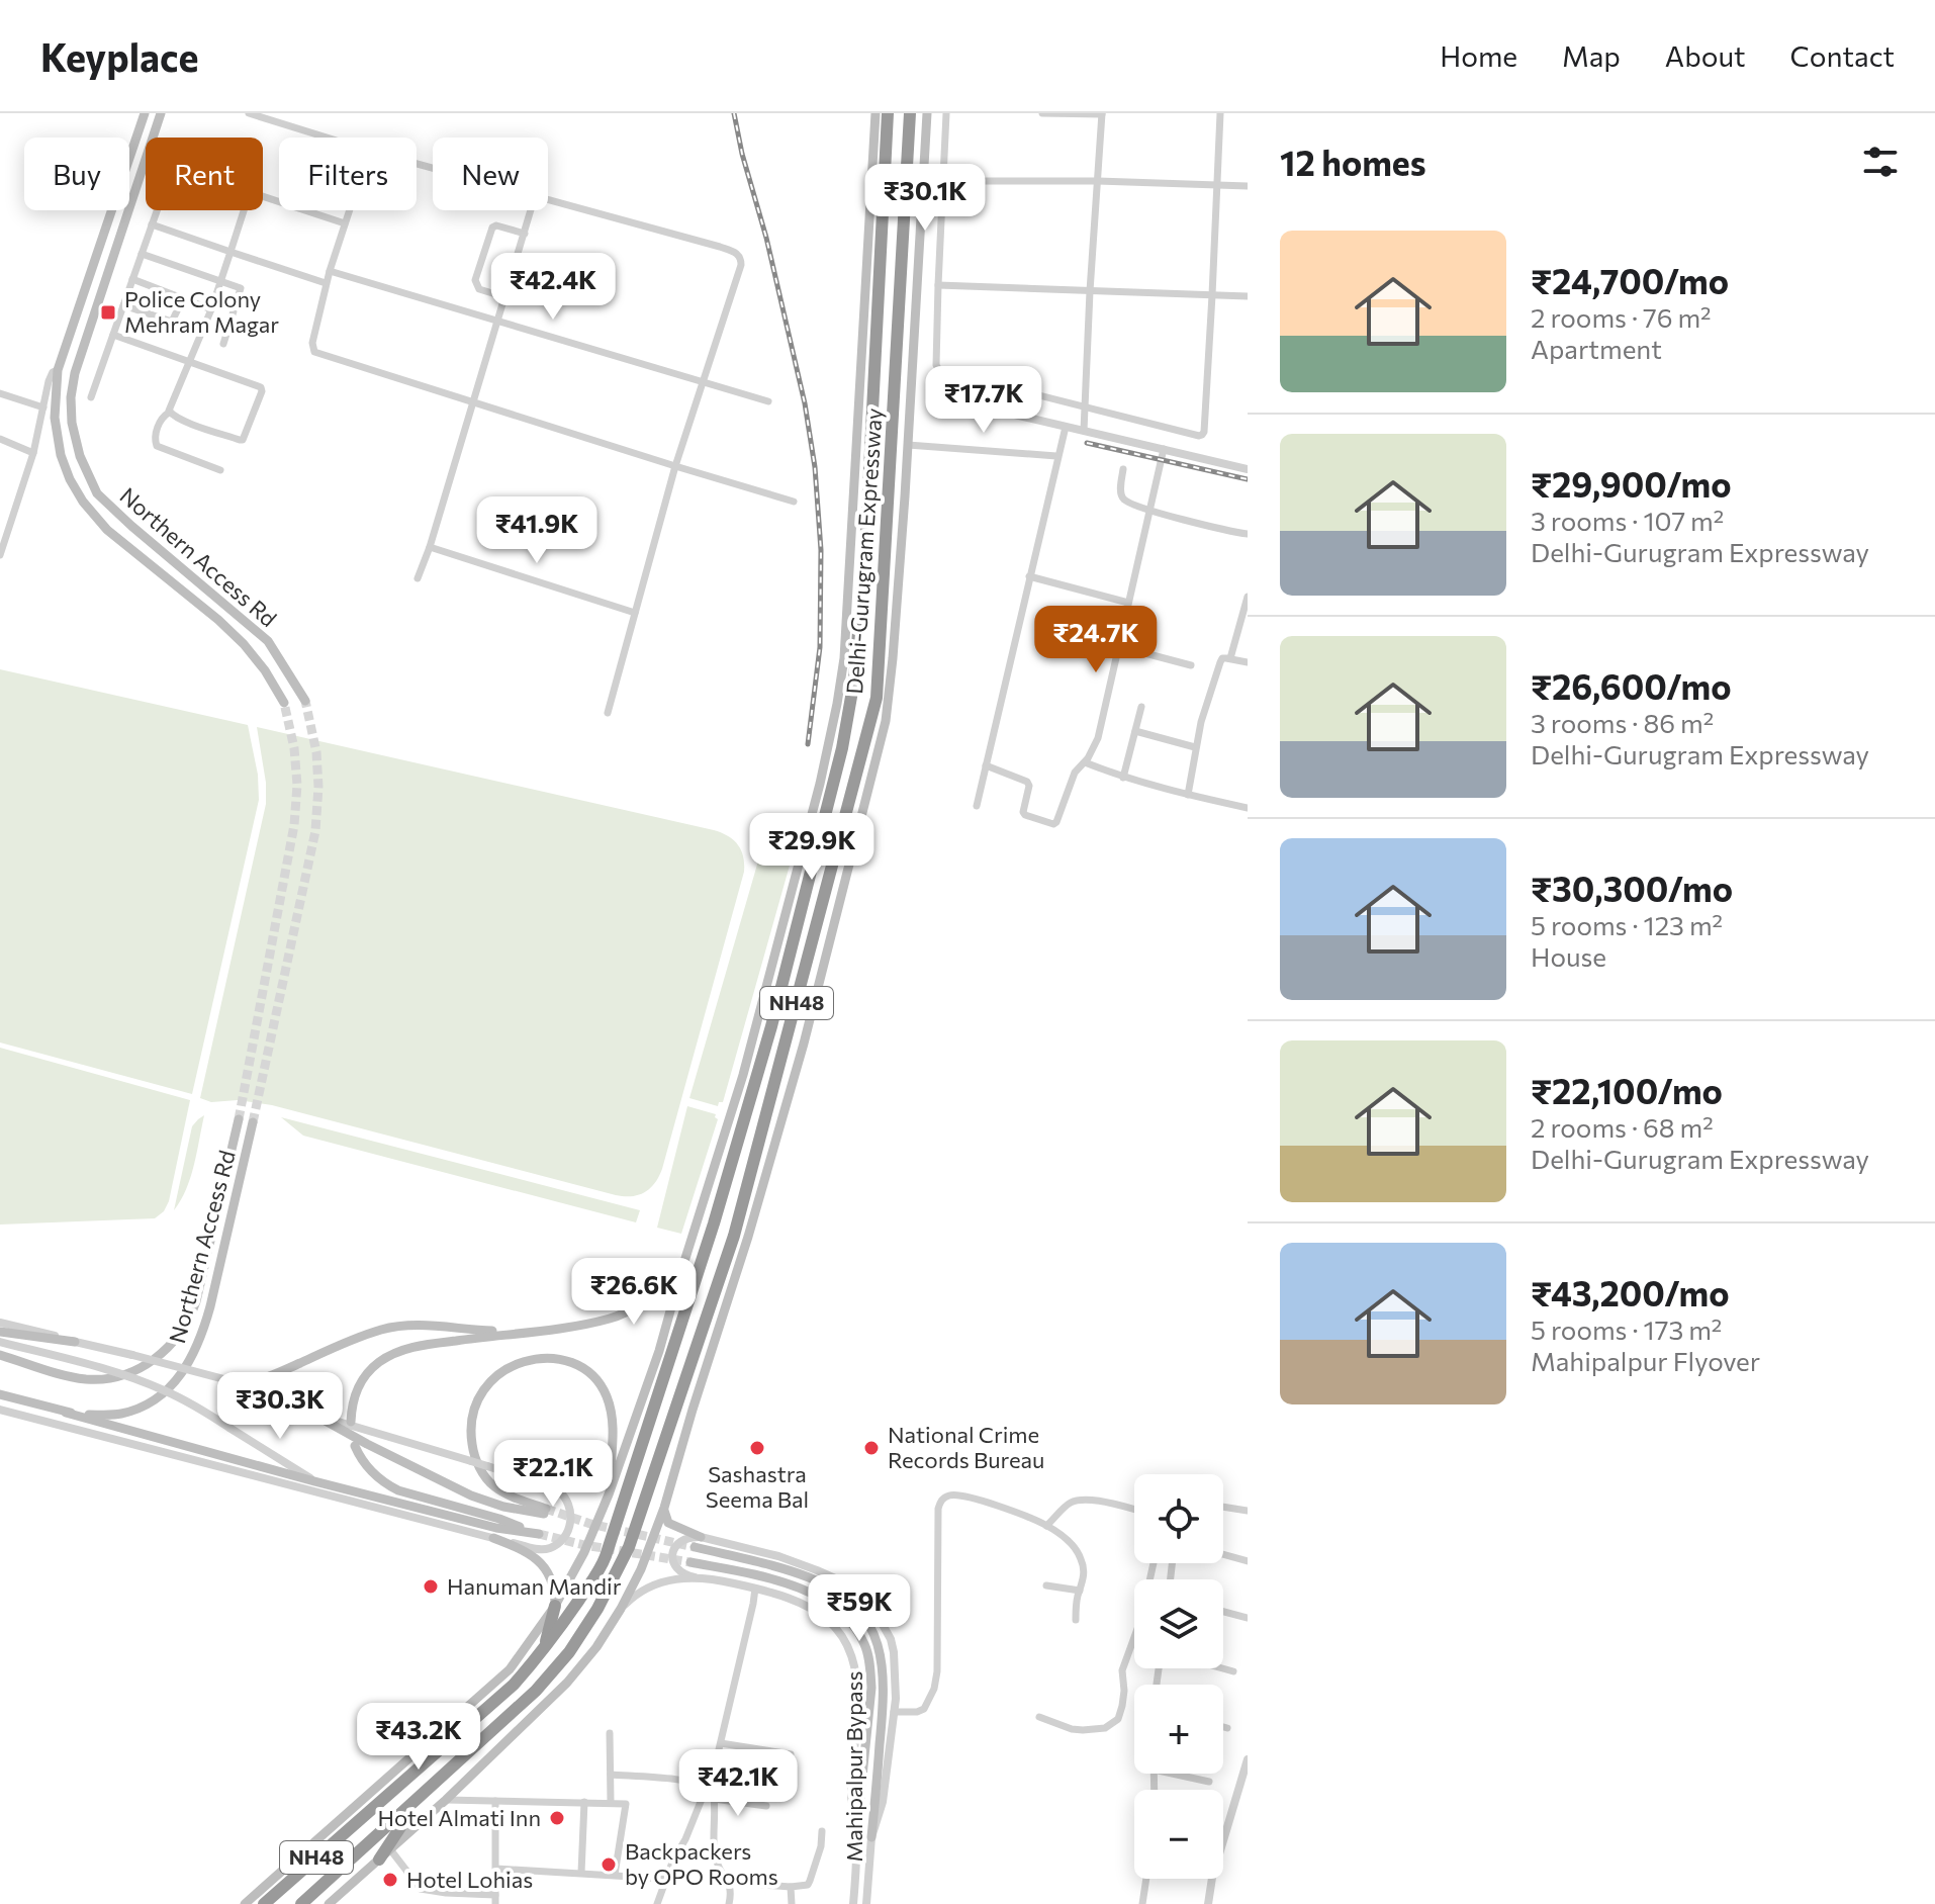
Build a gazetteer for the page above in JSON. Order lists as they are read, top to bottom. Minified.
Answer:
{"streets":{"highway":["Delhi-Gurugram Expressway","NH48"],"main road":["Northern Access Rd"],"street":["Mahipalpur Bypass"]},"crossings":[["Delhi-Gurugram Expressway","NH48"]],"places":{"transit":["Police Colony Mehram Magar"],"other":["Sashastra Seema Bal","National Crime Records Bureau","Hanuman Mandir","Hotel Almati Inn","Backpackers by OPO Rooms","Hotel Lohias"]},"page":{"header":"Keyplace","nav":["Home","Map","About","Contact"],"heading":"12 homes","chip":["Buy","Rent","Filters","New"],"price":["₹30.1K","₹42.4K","₹17.7K","₹41.9K","₹24.7K","₹29.9K","₹26.6K","₹30.3K","₹22.1K","₹59K","₹43.2K","₹42.1K"],"list":[{"name":"₹24,700/mo","note":"2 rooms · 76 m² · Apartment"},{"name":"₹29,900/mo","note":"3 rooms · 107 m² · Delhi-Gurugram Expressway"},{"name":"₹26,600/mo","note":"3 rooms · 86 m² · Delhi-Gurugram Expressway"},{"name":"₹30,300/mo","note":"5 rooms · 123 m² · House"},{"name":"₹22,100/mo","note":"2 rooms · 68 m² · Delhi-Gurugram Expressway"},{"name":"₹43,200/mo","note":"5 rooms · 173 m² · Mahipalpur Flyover"}],"map_buttons":["+","−"]}}
